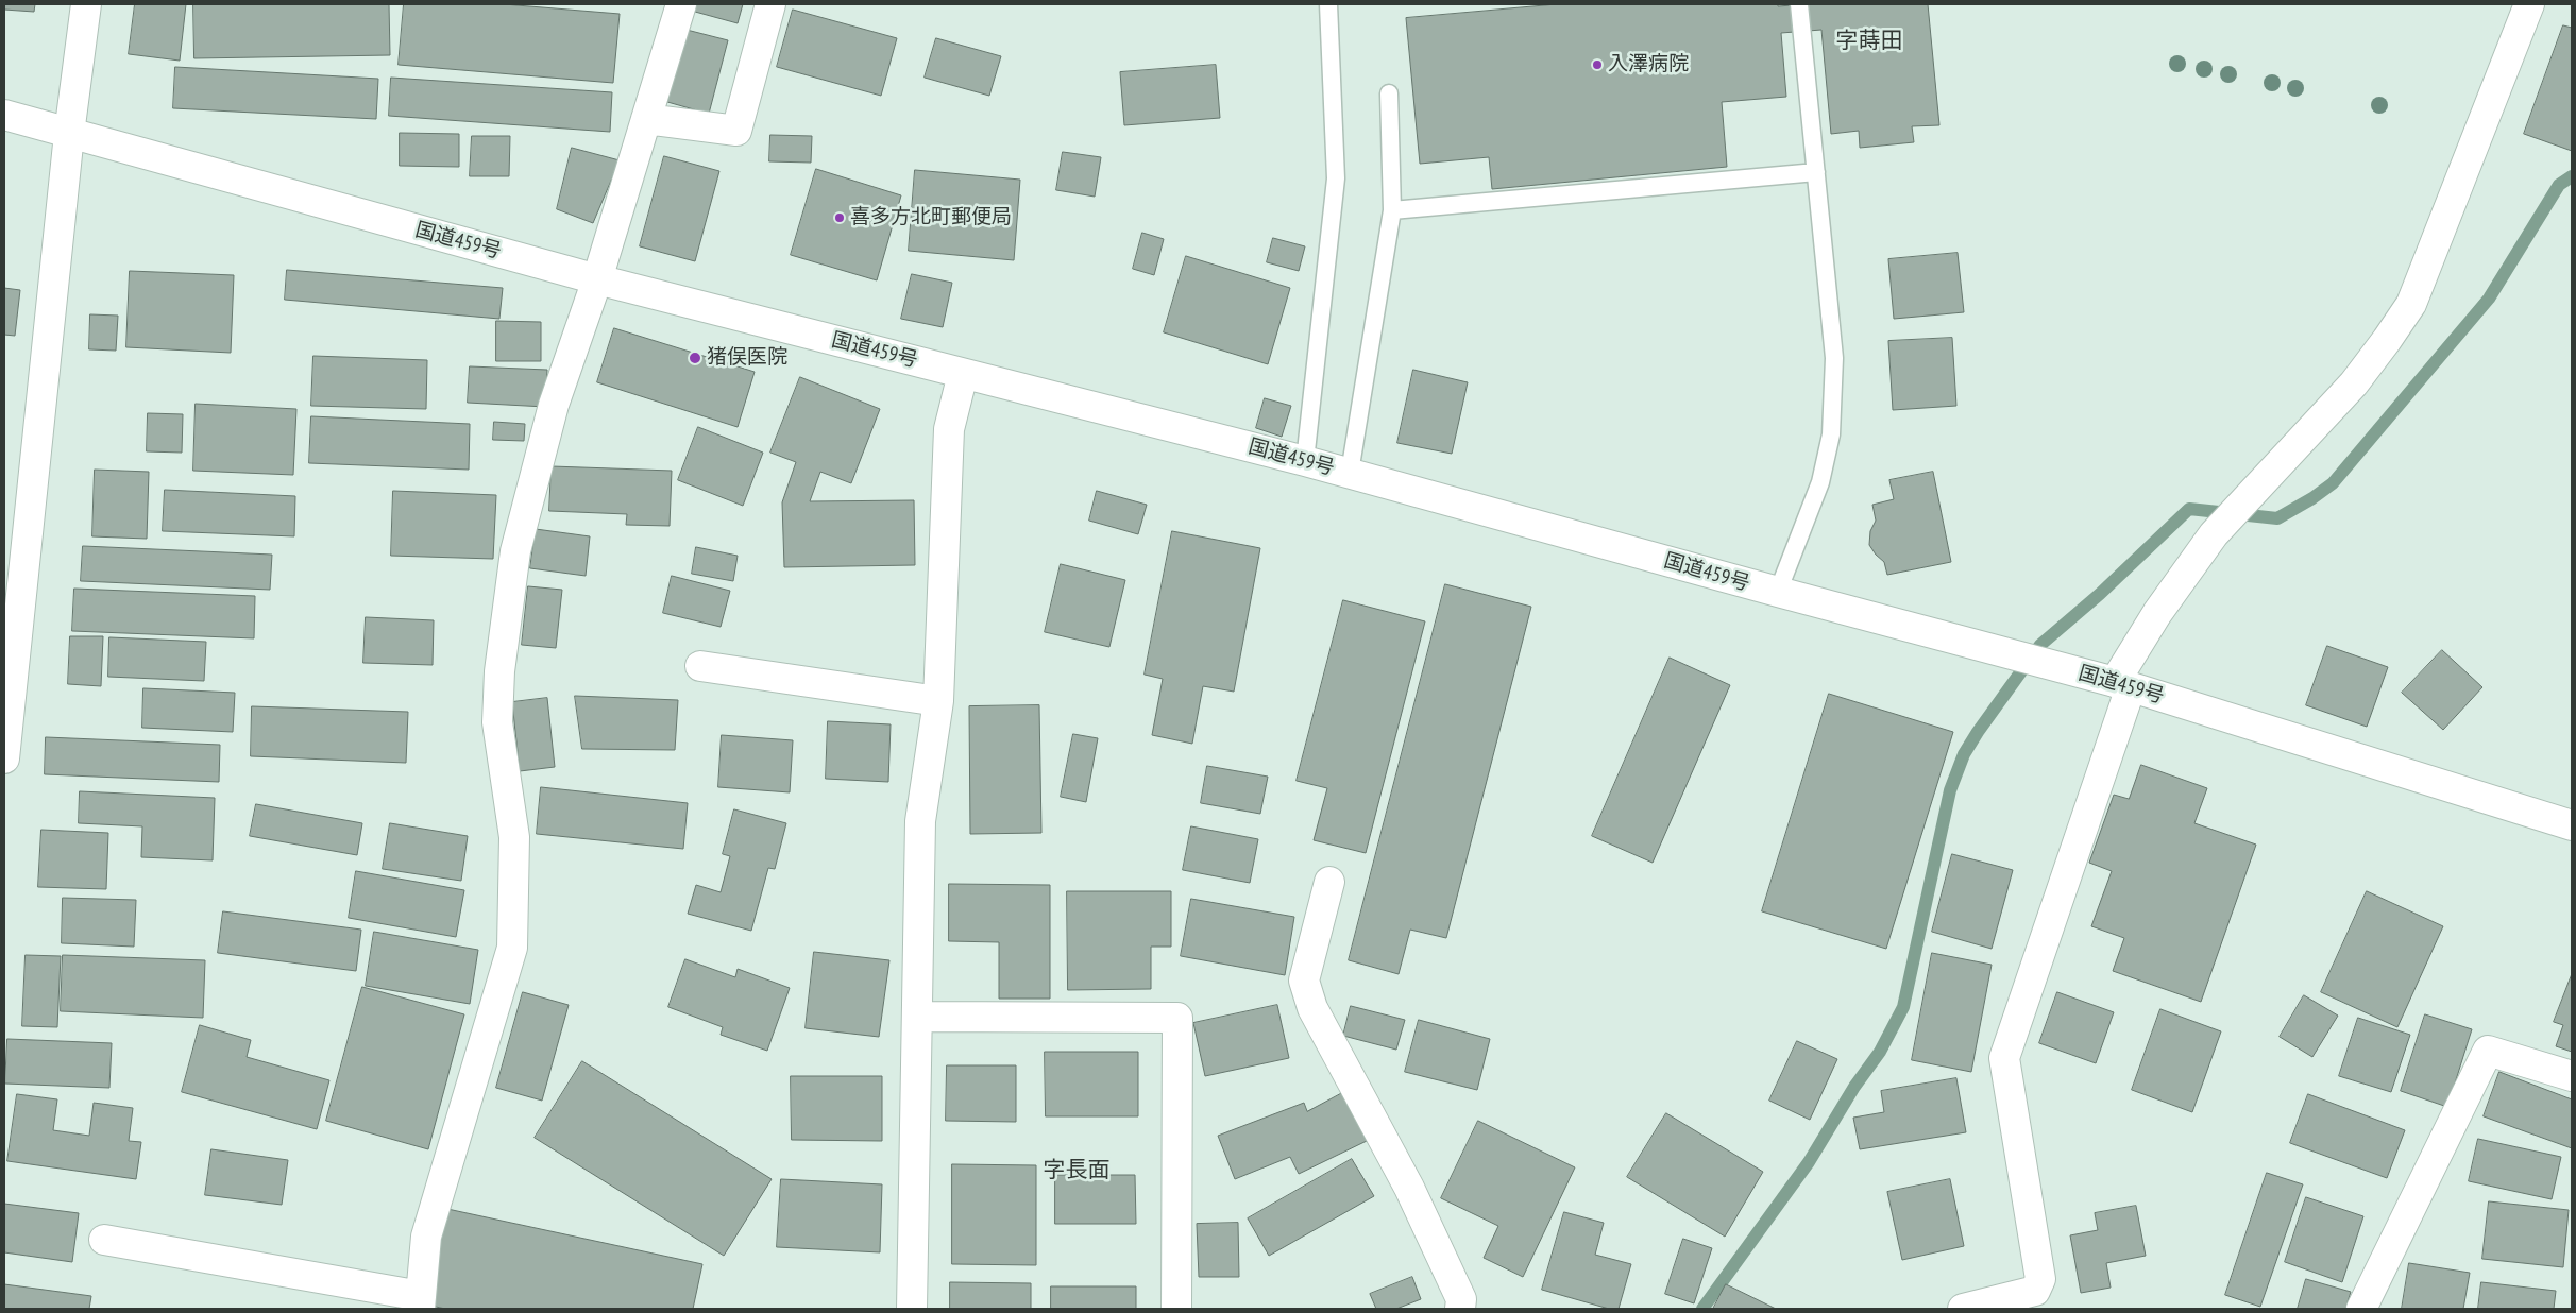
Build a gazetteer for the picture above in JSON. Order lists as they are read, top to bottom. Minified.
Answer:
{"streets":{"main road":["国道459号"]},"districts":["字蒔田","字長面"],"places":["入澤病院","喜多方北町郵便局","猪俣医院"]}
